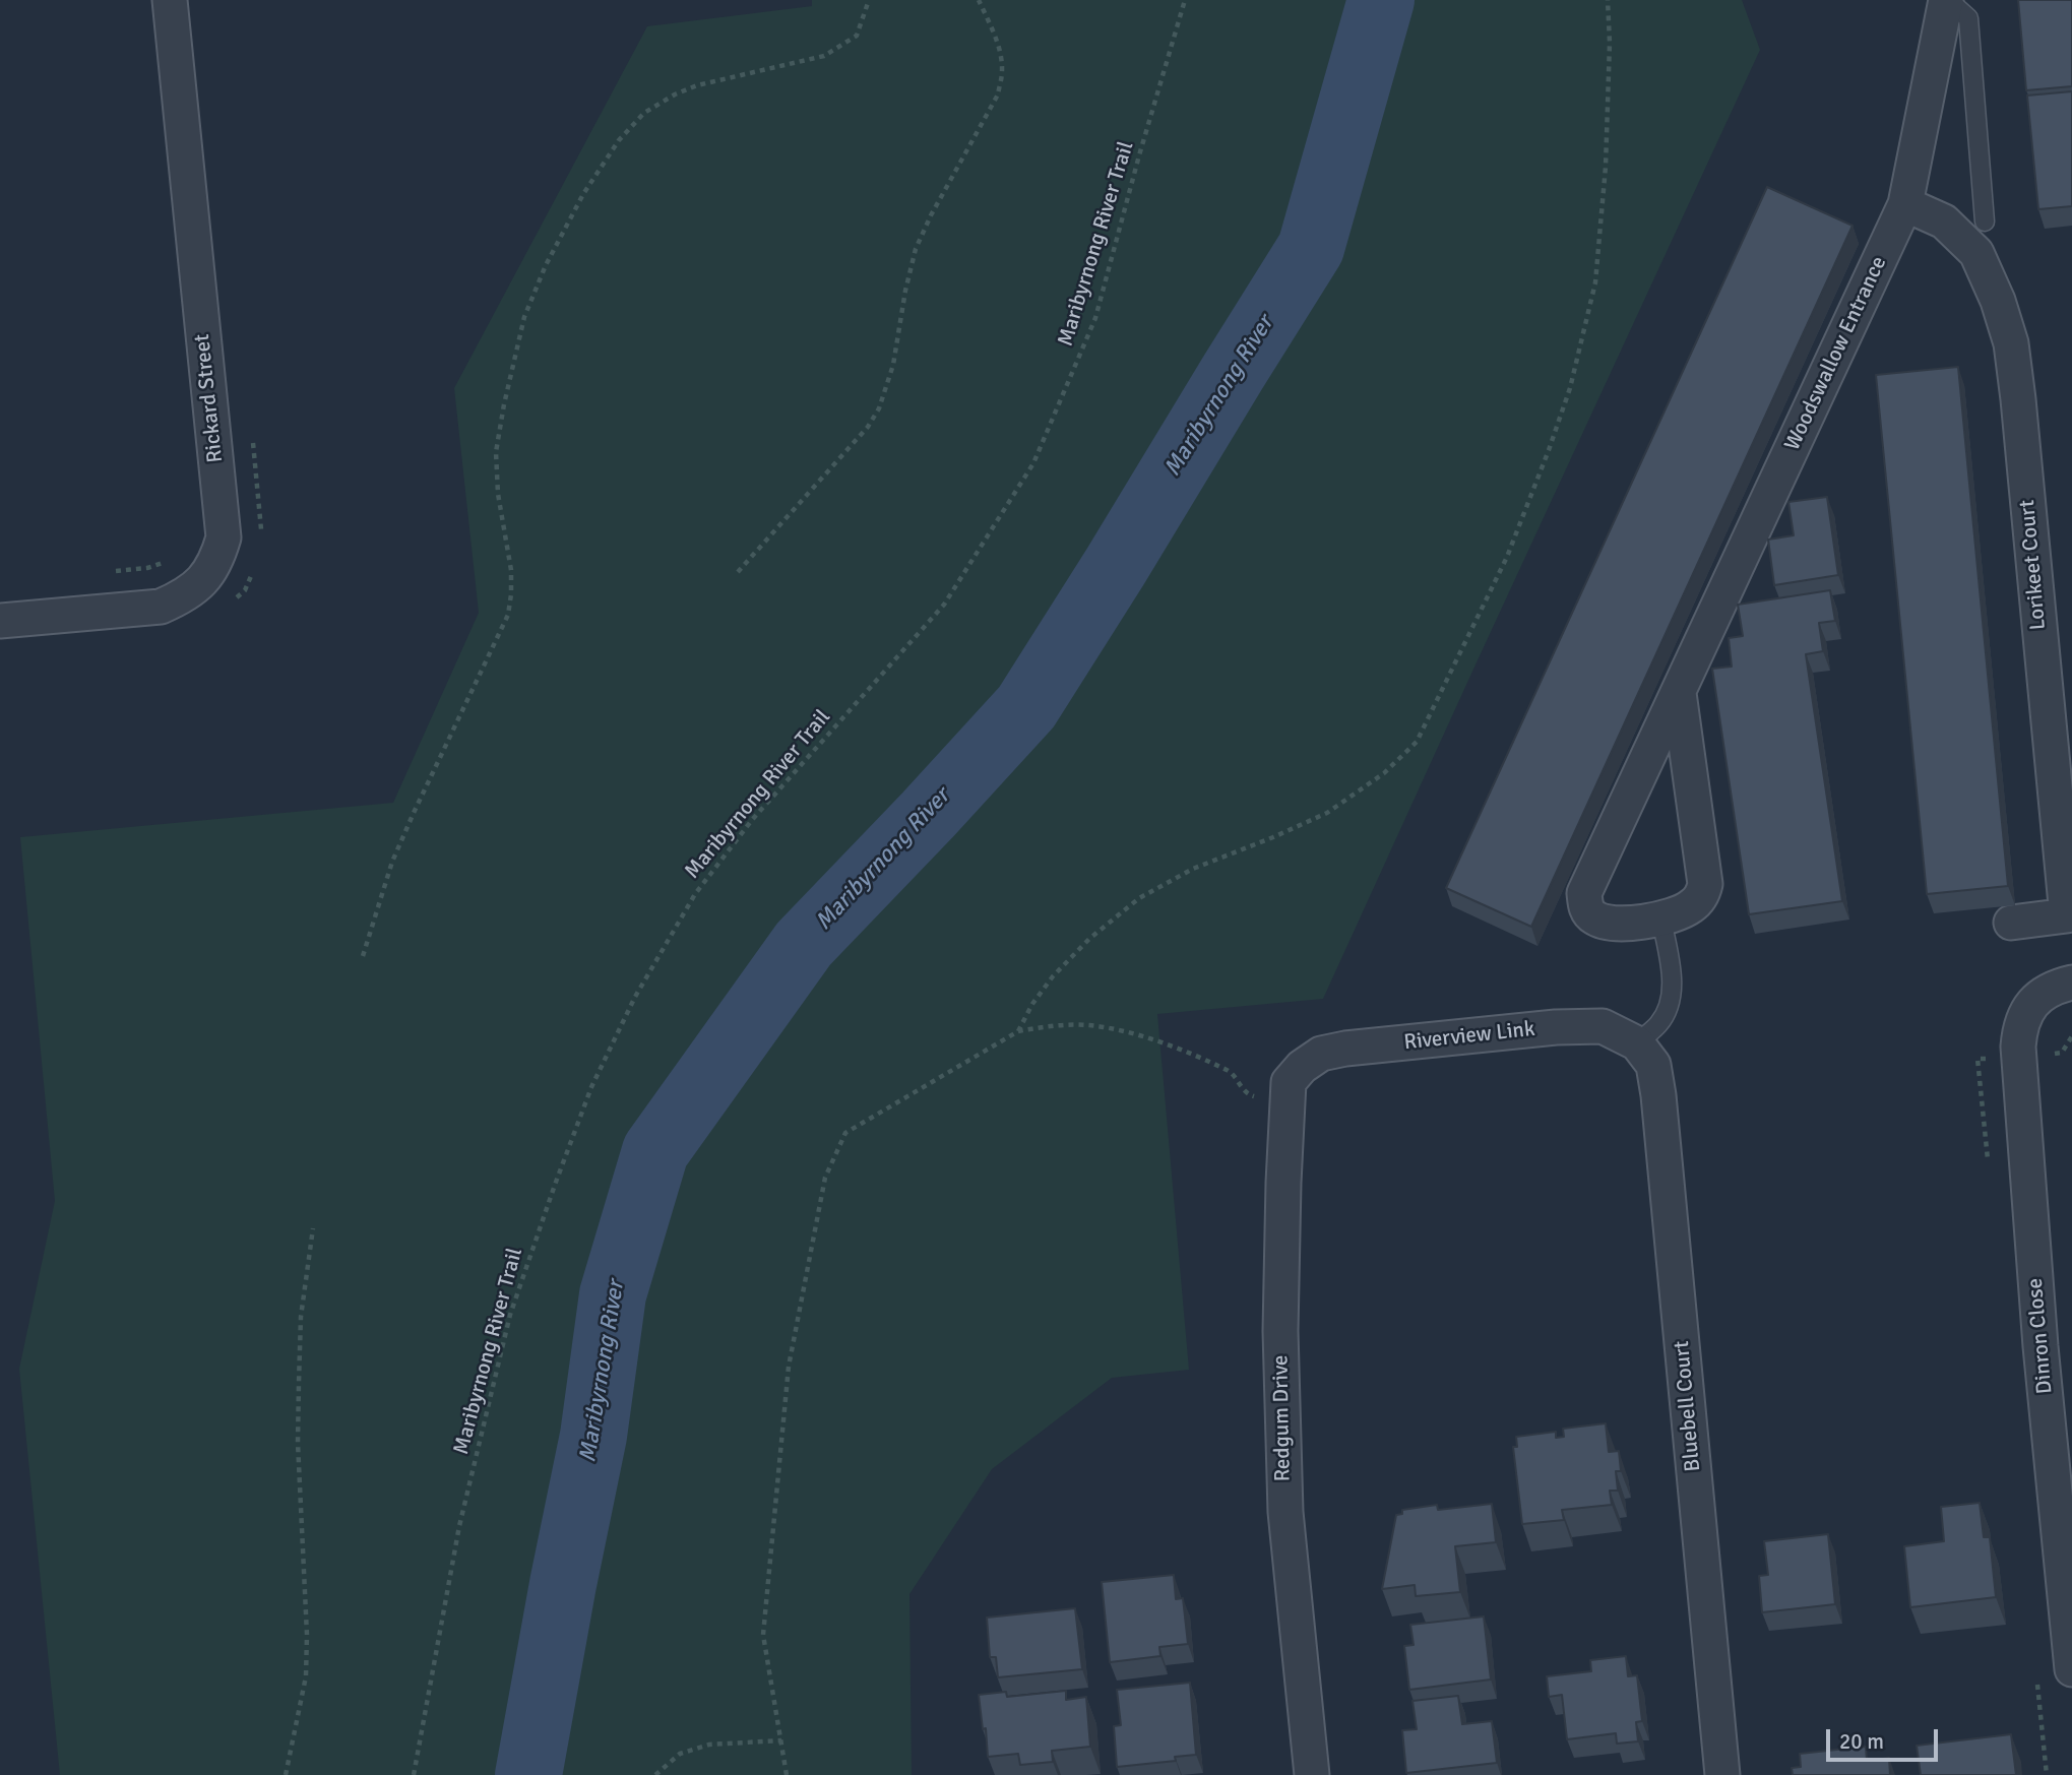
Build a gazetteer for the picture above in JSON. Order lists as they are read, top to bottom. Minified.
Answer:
{"streets":{"street":["Woodswallow Entrance","Rickard Street","Lorikeet Court","Riverview Link","Dinron Close","Bluebell Court","Redgum Drive"],"path":["Maribyrnong River Trail"]},"crossings":[["Woodswallow Entrance","Lorikeet Court"],["Riverview Link","Bluebell Court"],["Riverview Link","Redgum Drive"]],"water":["Maribyrnong River"],"scale_bar":"20 m"}
